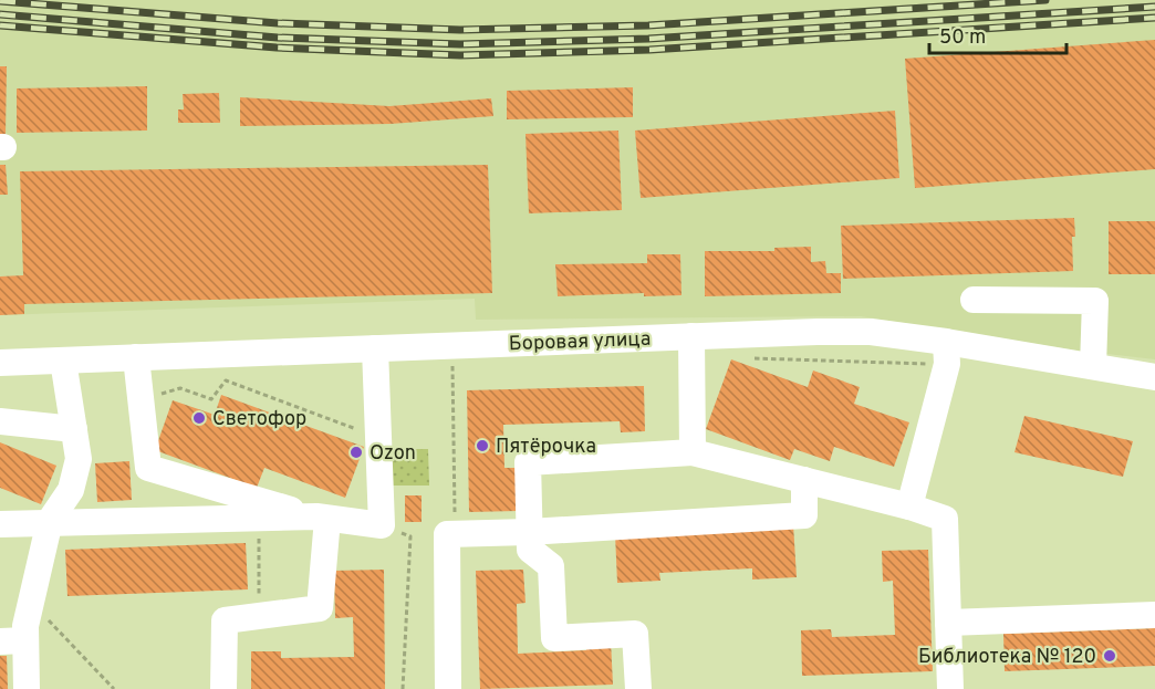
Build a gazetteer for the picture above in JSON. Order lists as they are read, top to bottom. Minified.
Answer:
{"streets":{"street":["Боровая улица"]},"places":["Светофор","Пятёрочка","Ozon","Библиотека № 120"],"scale_bar":"50 m"}
